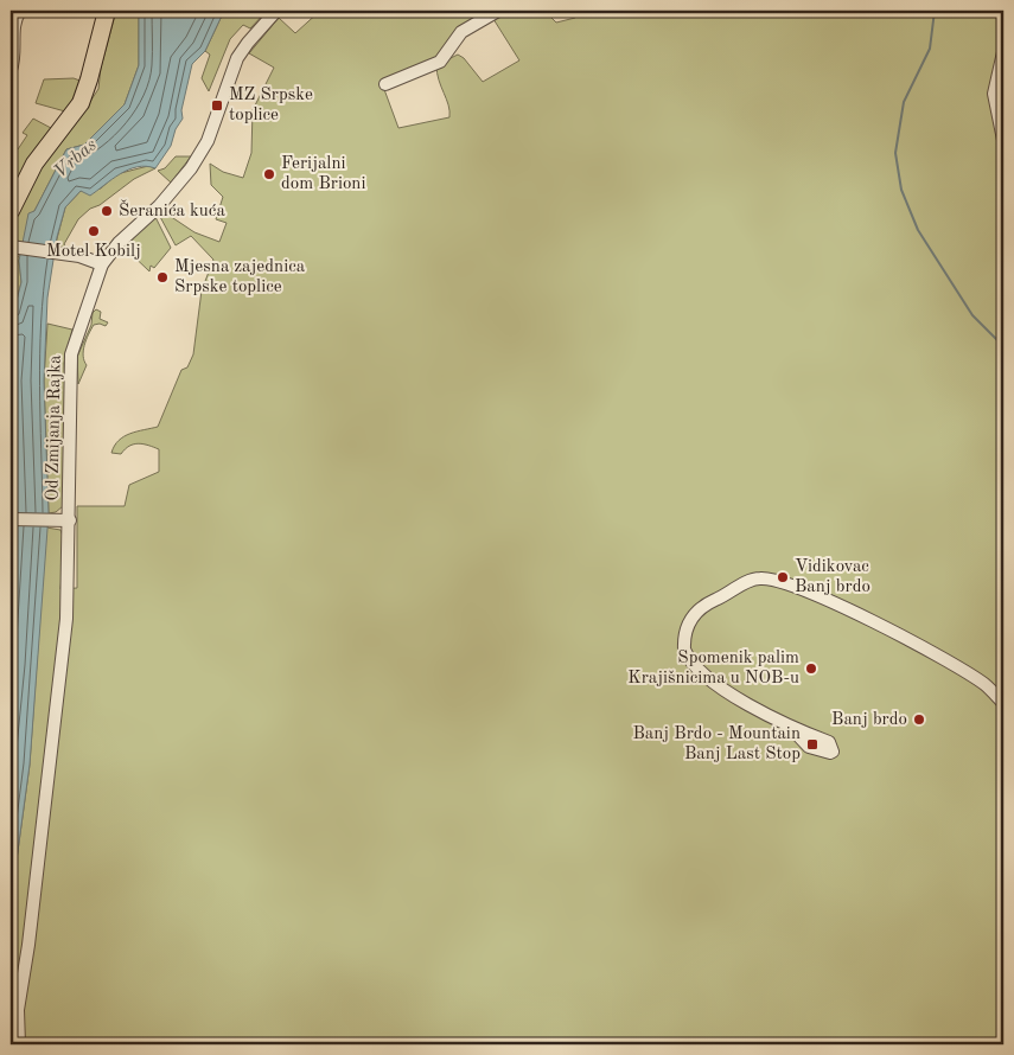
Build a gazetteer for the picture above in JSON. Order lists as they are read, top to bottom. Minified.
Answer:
{"streets":{"street":["Od Zmijanja Rajka"]},"water":["Vrbas"],"places":{"transit":["MZ Srpske toplice","Banj Brdo - Mountain Banj Last Stop"],"other":["Ferijalni dom Brioni","Šeranića kuća","Motel Kobilj","Mjesna zajednica Srpske toplice","Vidikovac Banj brdo","Spomenik palim Krajišnicima u NOB-u","Banj brdo"]}}
